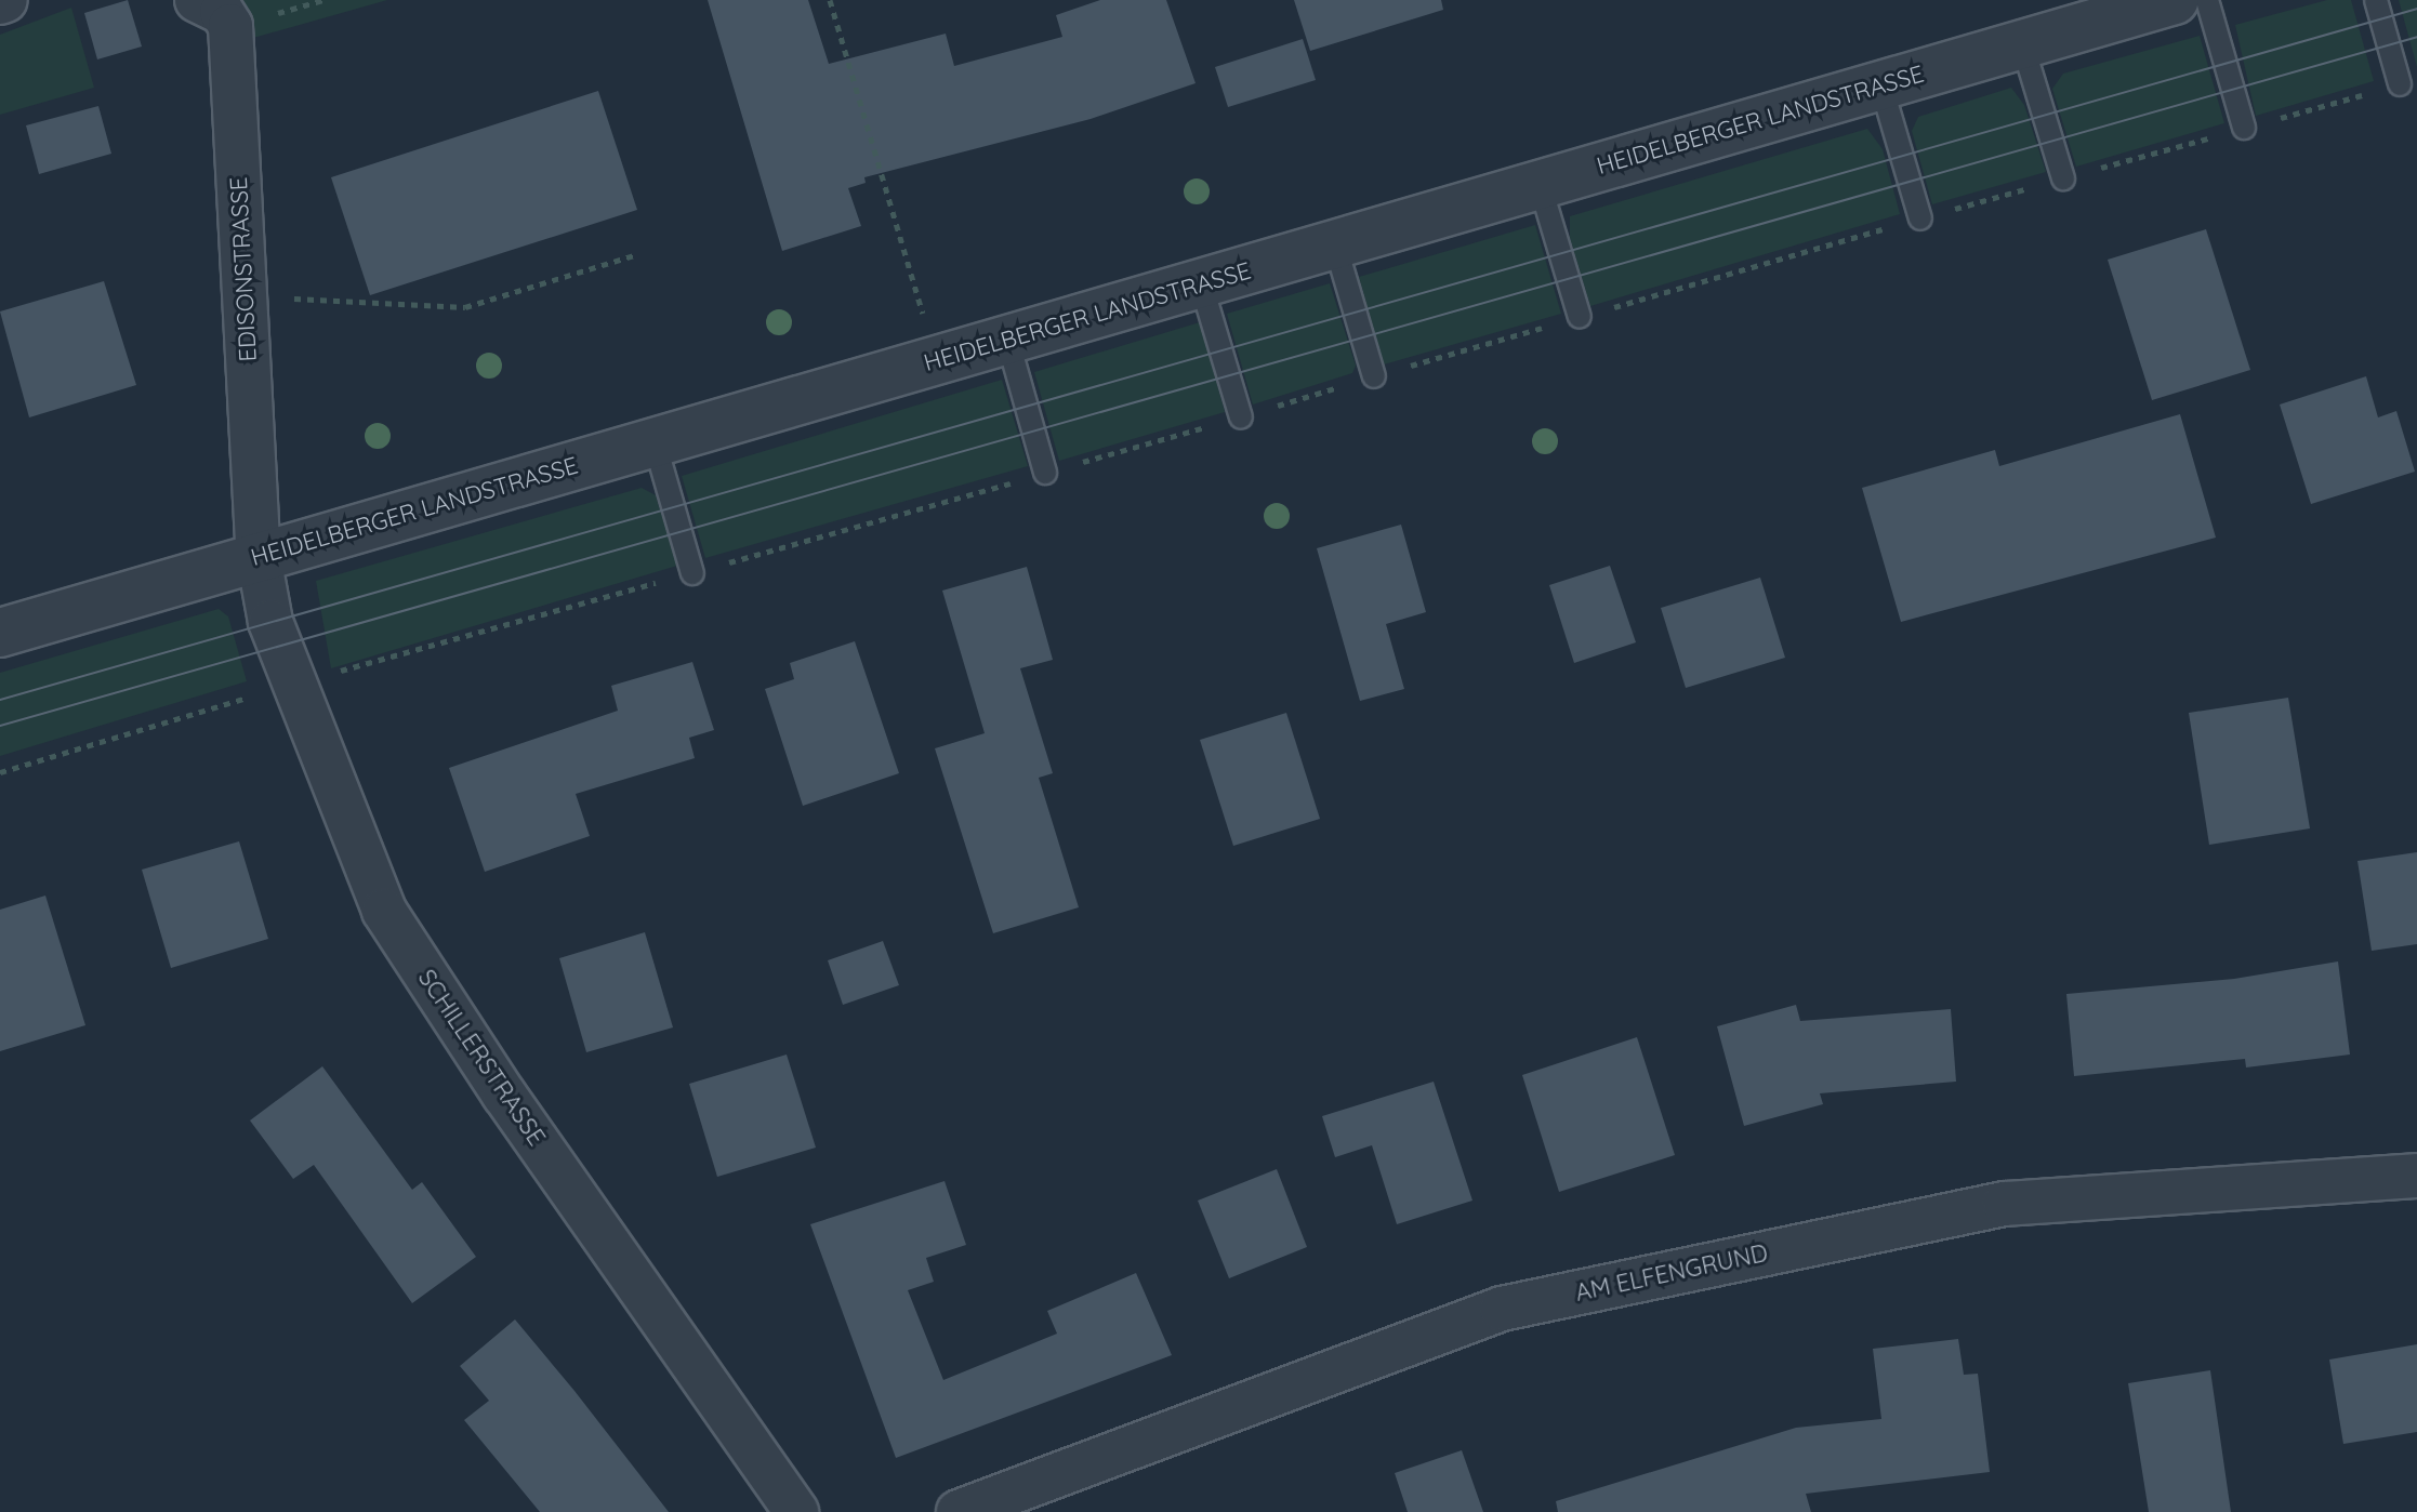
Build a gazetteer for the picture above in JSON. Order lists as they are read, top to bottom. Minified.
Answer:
{"streets":{"street":["HEIDELBERGER LANDSTRASSE","EDISONSTRASSE","SCHILLERSTRASSE","AM ELFENGRUND"]},"crossings":[["HEIDELBERGER LANDSTRASSE","EDISONSTRASSE"],["HEIDELBERGER LANDSTRASSE","SCHILLERSTRASSE"],["EDISONSTRASSE","SCHILLERSTRASSE"]]}
